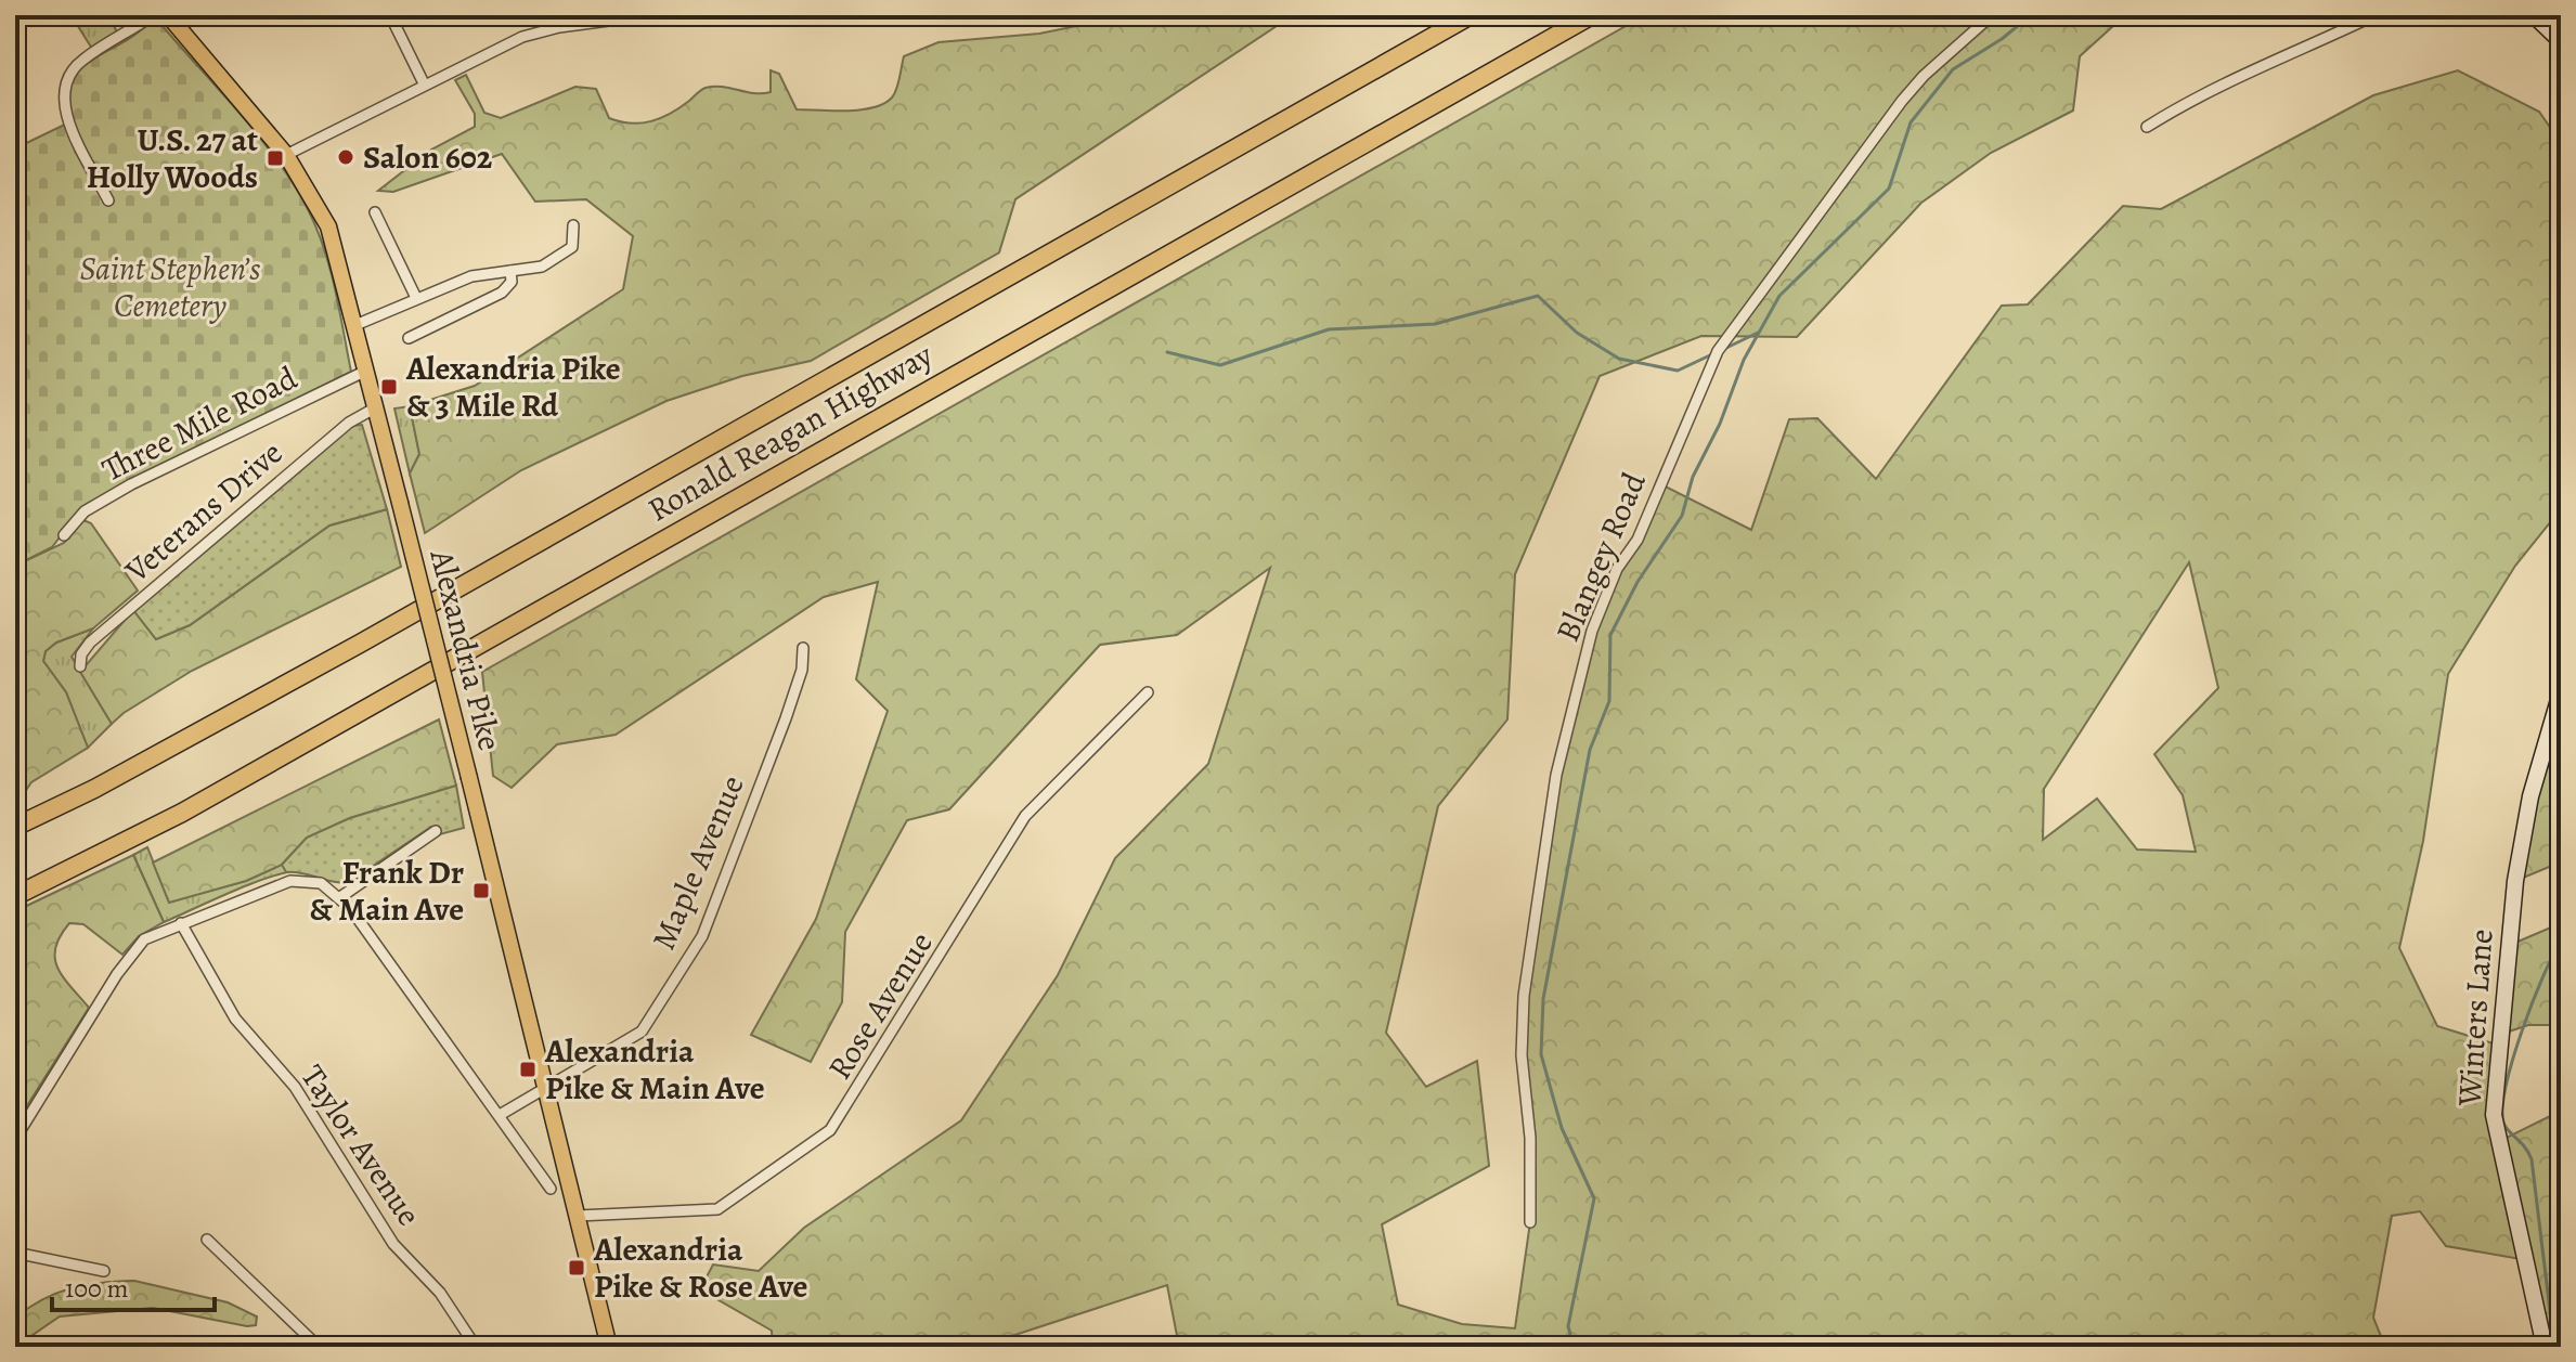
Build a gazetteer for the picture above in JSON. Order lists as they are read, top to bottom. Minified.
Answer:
{"streets":{"highway":["Ronald Reagan Highway"],"main road":["Alexandria Pike"],"street":["Three Mile Road","Veterans Drive","Blangey Road","Maple Avenue","Rose Avenue","Winters Lane","Taylor Avenue"]},"crossings":[["Three Mile Road","Alexandria Pike"],["Veterans Drive","Alexandria Pike"],["Alexandria Pike","Maple Avenue"],["Alexandria Pike","Rose Avenue"]],"parks":["Saint Stephen’s Cemetery"],"places":{"other":["Salon 602"],"transit":["U.S. 27 at Holly Woods","Alexandria Pike & 3 Mile Rd","Frank Dr & Main Ave","Alexandria Pike & Main Ave","Alexandria Pike & Rose Ave"]},"scale_bar":"100 m"}
